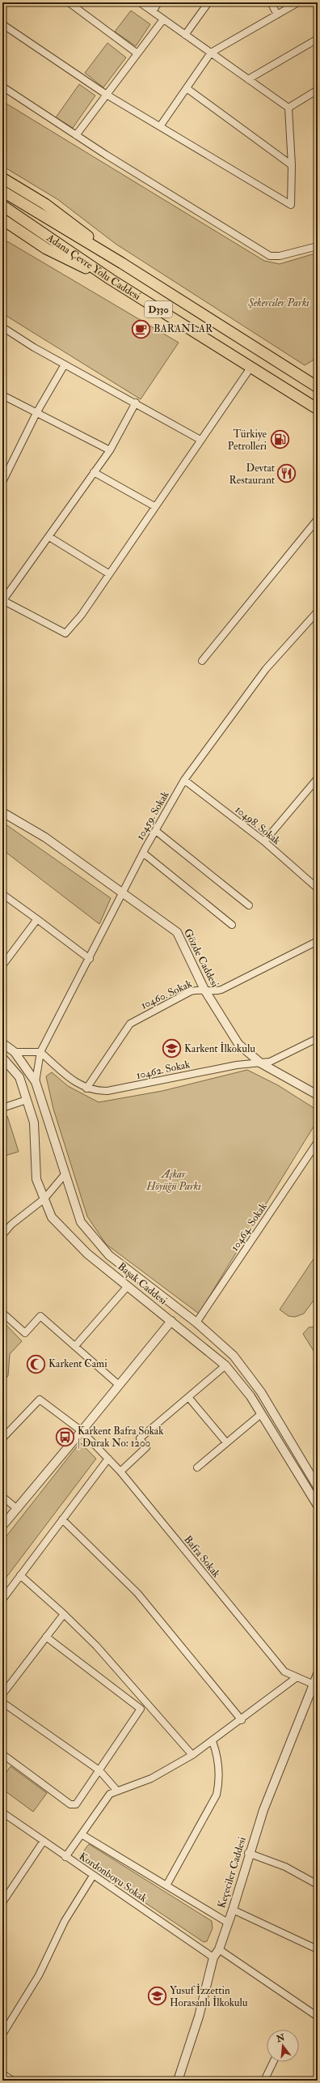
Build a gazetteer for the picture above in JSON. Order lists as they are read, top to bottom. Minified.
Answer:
{"streets":{"highway":["Adana Çevre Yolu Caddesi","D330"],"street":["10459. Sokak","10498. Sokak","Gözde Caddesi","10460. Sokak","10462. Sokak","10464. Sokak","Başak Caddesi","Bafra Sokak","Keçeciler Caddesi","Kordonboyu Sokak"]},"crossings":[["10459. Sokak","10498. Sokak"],["10459. Sokak","Gözde Caddesi"],["10459. Sokak","10462. Sokak"],["10459. Sokak","Başak Caddesi"],["Gözde Caddesi","10460. Sokak"],["Gözde Caddesi","10462. Sokak"],["10460. Sokak","10462. Sokak"],["10464. Sokak","Başak Caddesi"],["Bafra Sokak","Keçeciler Caddesi"],["Keçeciler Caddesi","Kordonboyu Sokak"]],"parks":["Şekerciler Parkı","Aşkar Höyüğü Parkı"],"places":{"cafe":["BARANLAR"],"fuel station":["Türkiye Petrolleri"],"restaurant":["Devtat Restaurant"],"school or university":["Karkent İlkokulu","Yusuf İzzettin Horasanlı İlkokulu"],"mosque":["Karkent Cami"],"bus stop":["Karkent Bafra Sokak | Durak No: 1200"]},"north":"top"}
